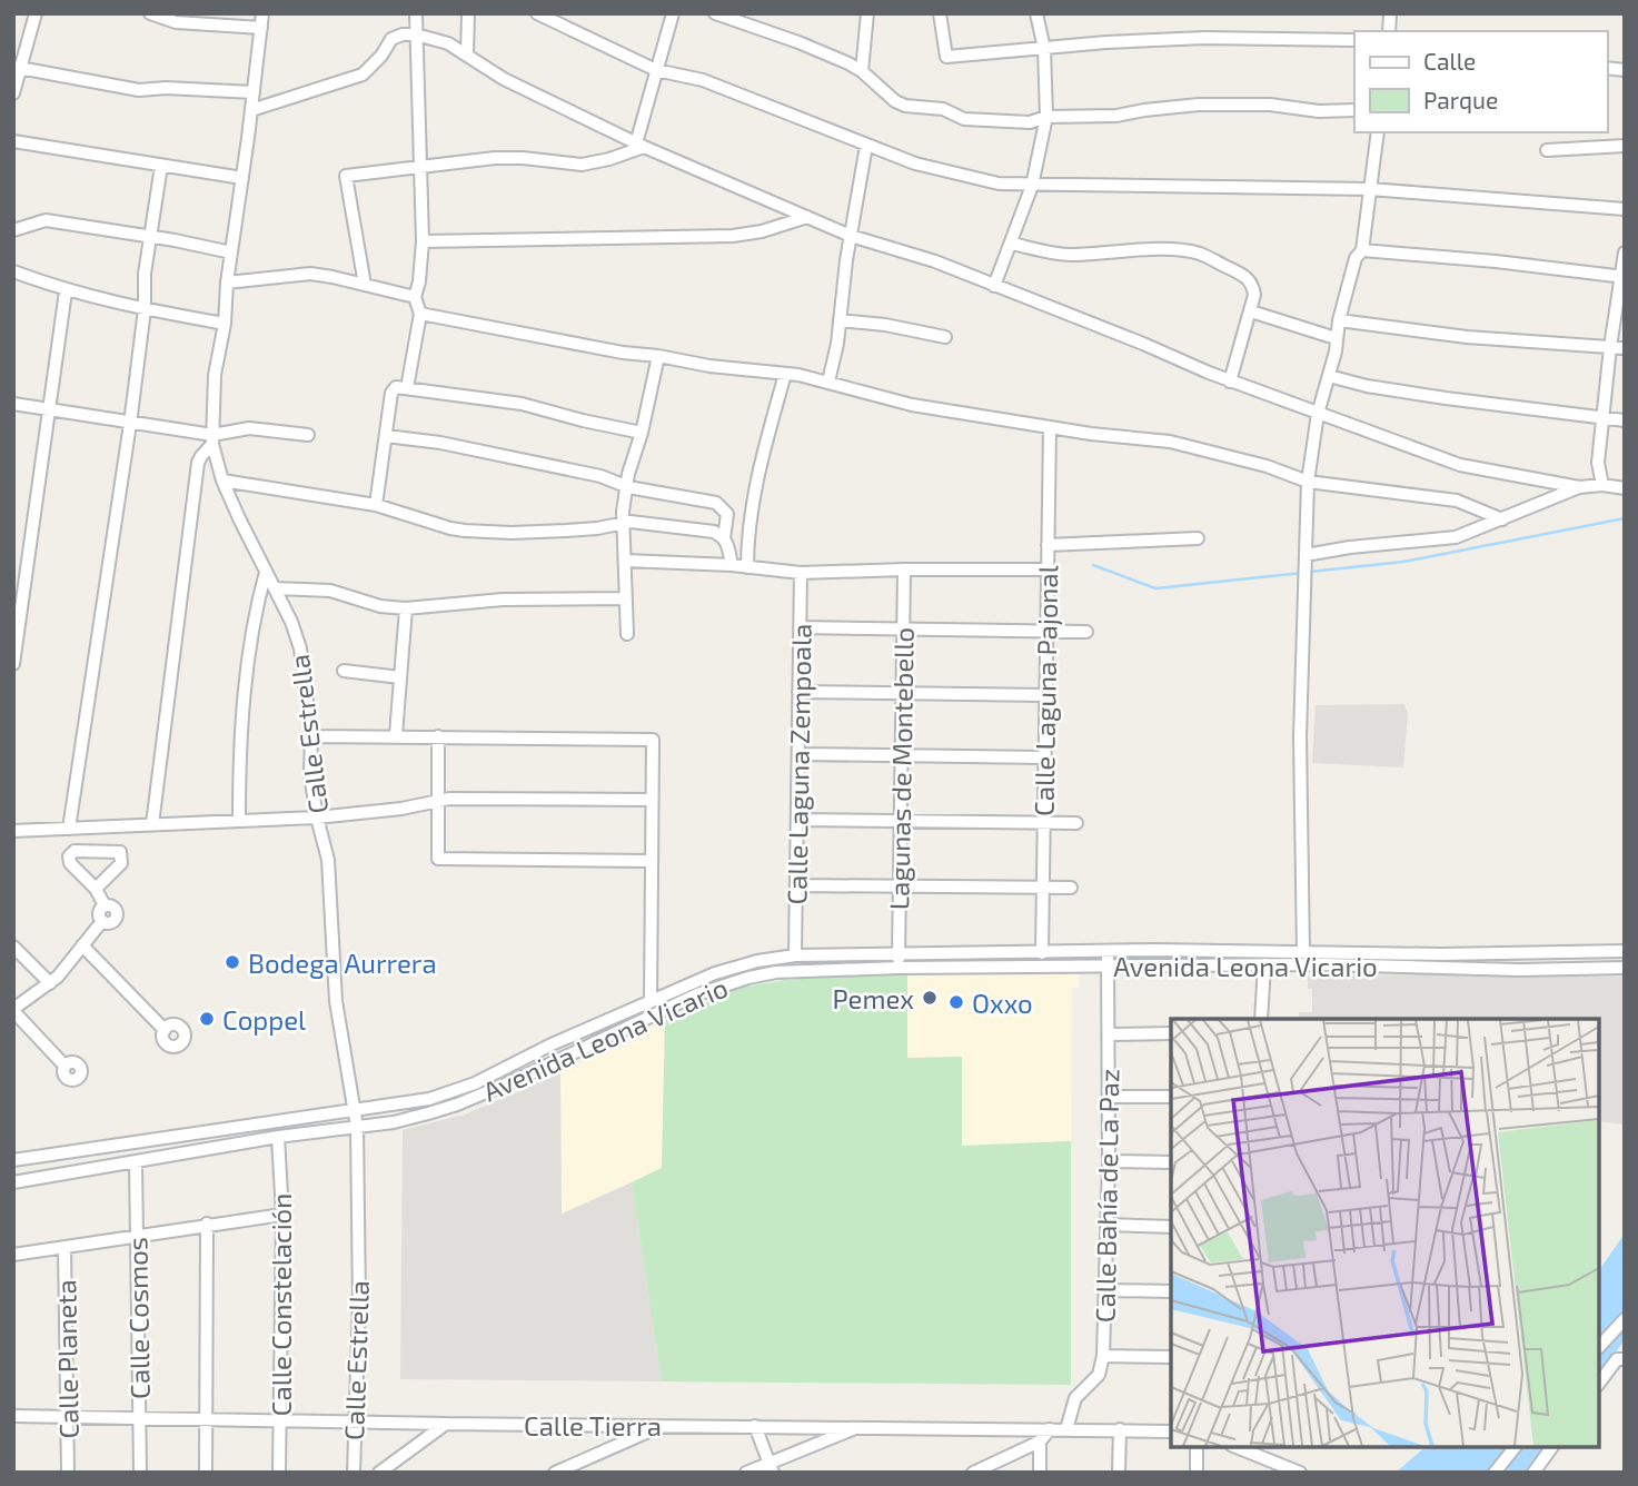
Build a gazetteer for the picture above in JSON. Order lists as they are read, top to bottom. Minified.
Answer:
{"streets":{"street":["Calle Laguna Pajonal","Calle Estrella","Calle Laguna Zempoala","Lagunas de Montebello","Avenida Leona Vicario","Calle Bahía de La Paz","Calle Constelación","Calle Cosmos","Calle Planeta","Calle Tierra"]},"crossings":[["Calle Laguna Pajonal","Avenida Leona Vicario"],["Calle Estrella","Avenida Leona Vicario"],["Calle Estrella","Calle Tierra"],["Calle Laguna Zempoala","Avenida Leona Vicario"],["Lagunas de Montebello","Avenida Leona Vicario"],["Avenida Leona Vicario","Calle Bahía de La Paz"],["Avenida Leona Vicario","Calle Constelación"],["Avenida Leona Vicario","Calle Cosmos"],["Calle Bahía de La Paz","Calle Tierra"],["Calle Constelación","Calle Tierra"],["Calle Cosmos","Calle Tierra"],["Calle Planeta","Calle Tierra"]],"places":["Bodega Aurrera","Pemex","Oxxo","Coppel"],"legend":["Calle","Parque"]}
